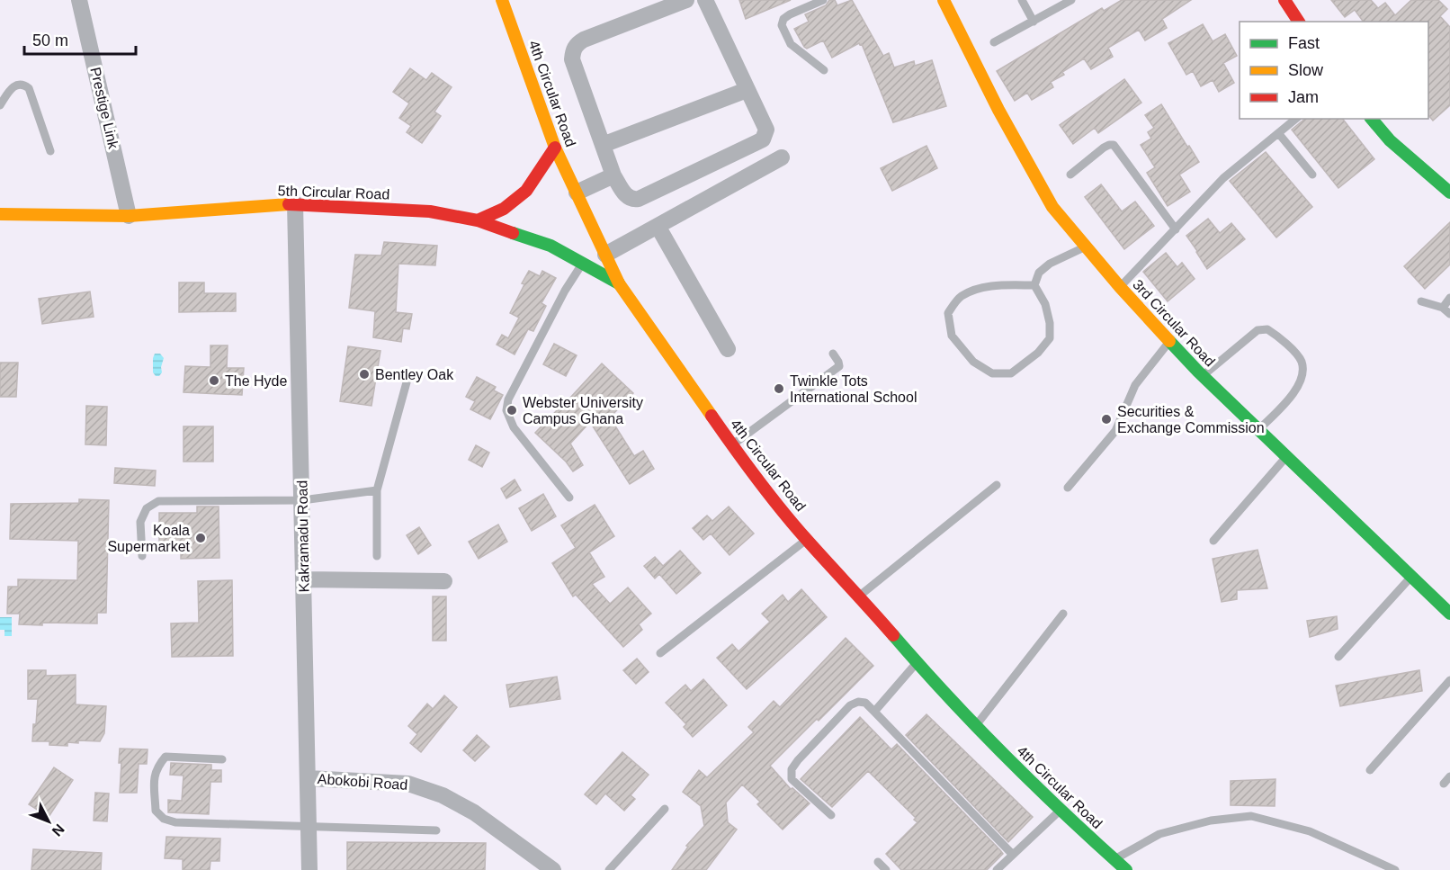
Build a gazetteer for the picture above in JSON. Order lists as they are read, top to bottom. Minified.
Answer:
{"streets":{"street":["4th Circular Road","Prestige Link","5th Circular Road","3rd Circular Road","Kakramadu Road","Abokobi Road"]},"crossings":[["4th Circular Road","5th Circular Road"],["Prestige Link","5th Circular Road"],["5th Circular Road","Kakramadu Road"],["Kakramadu Road","Abokobi Road"]],"places":["Bentley Oak","The Hyde","Twinkle Tots International School","Webster University Campus Ghana","Securities & Exchange Commission","Koala Supermarket"],"legend":["Fast","Slow","Jam"],"scale_bar":"50 m","north":"bottom right"}
